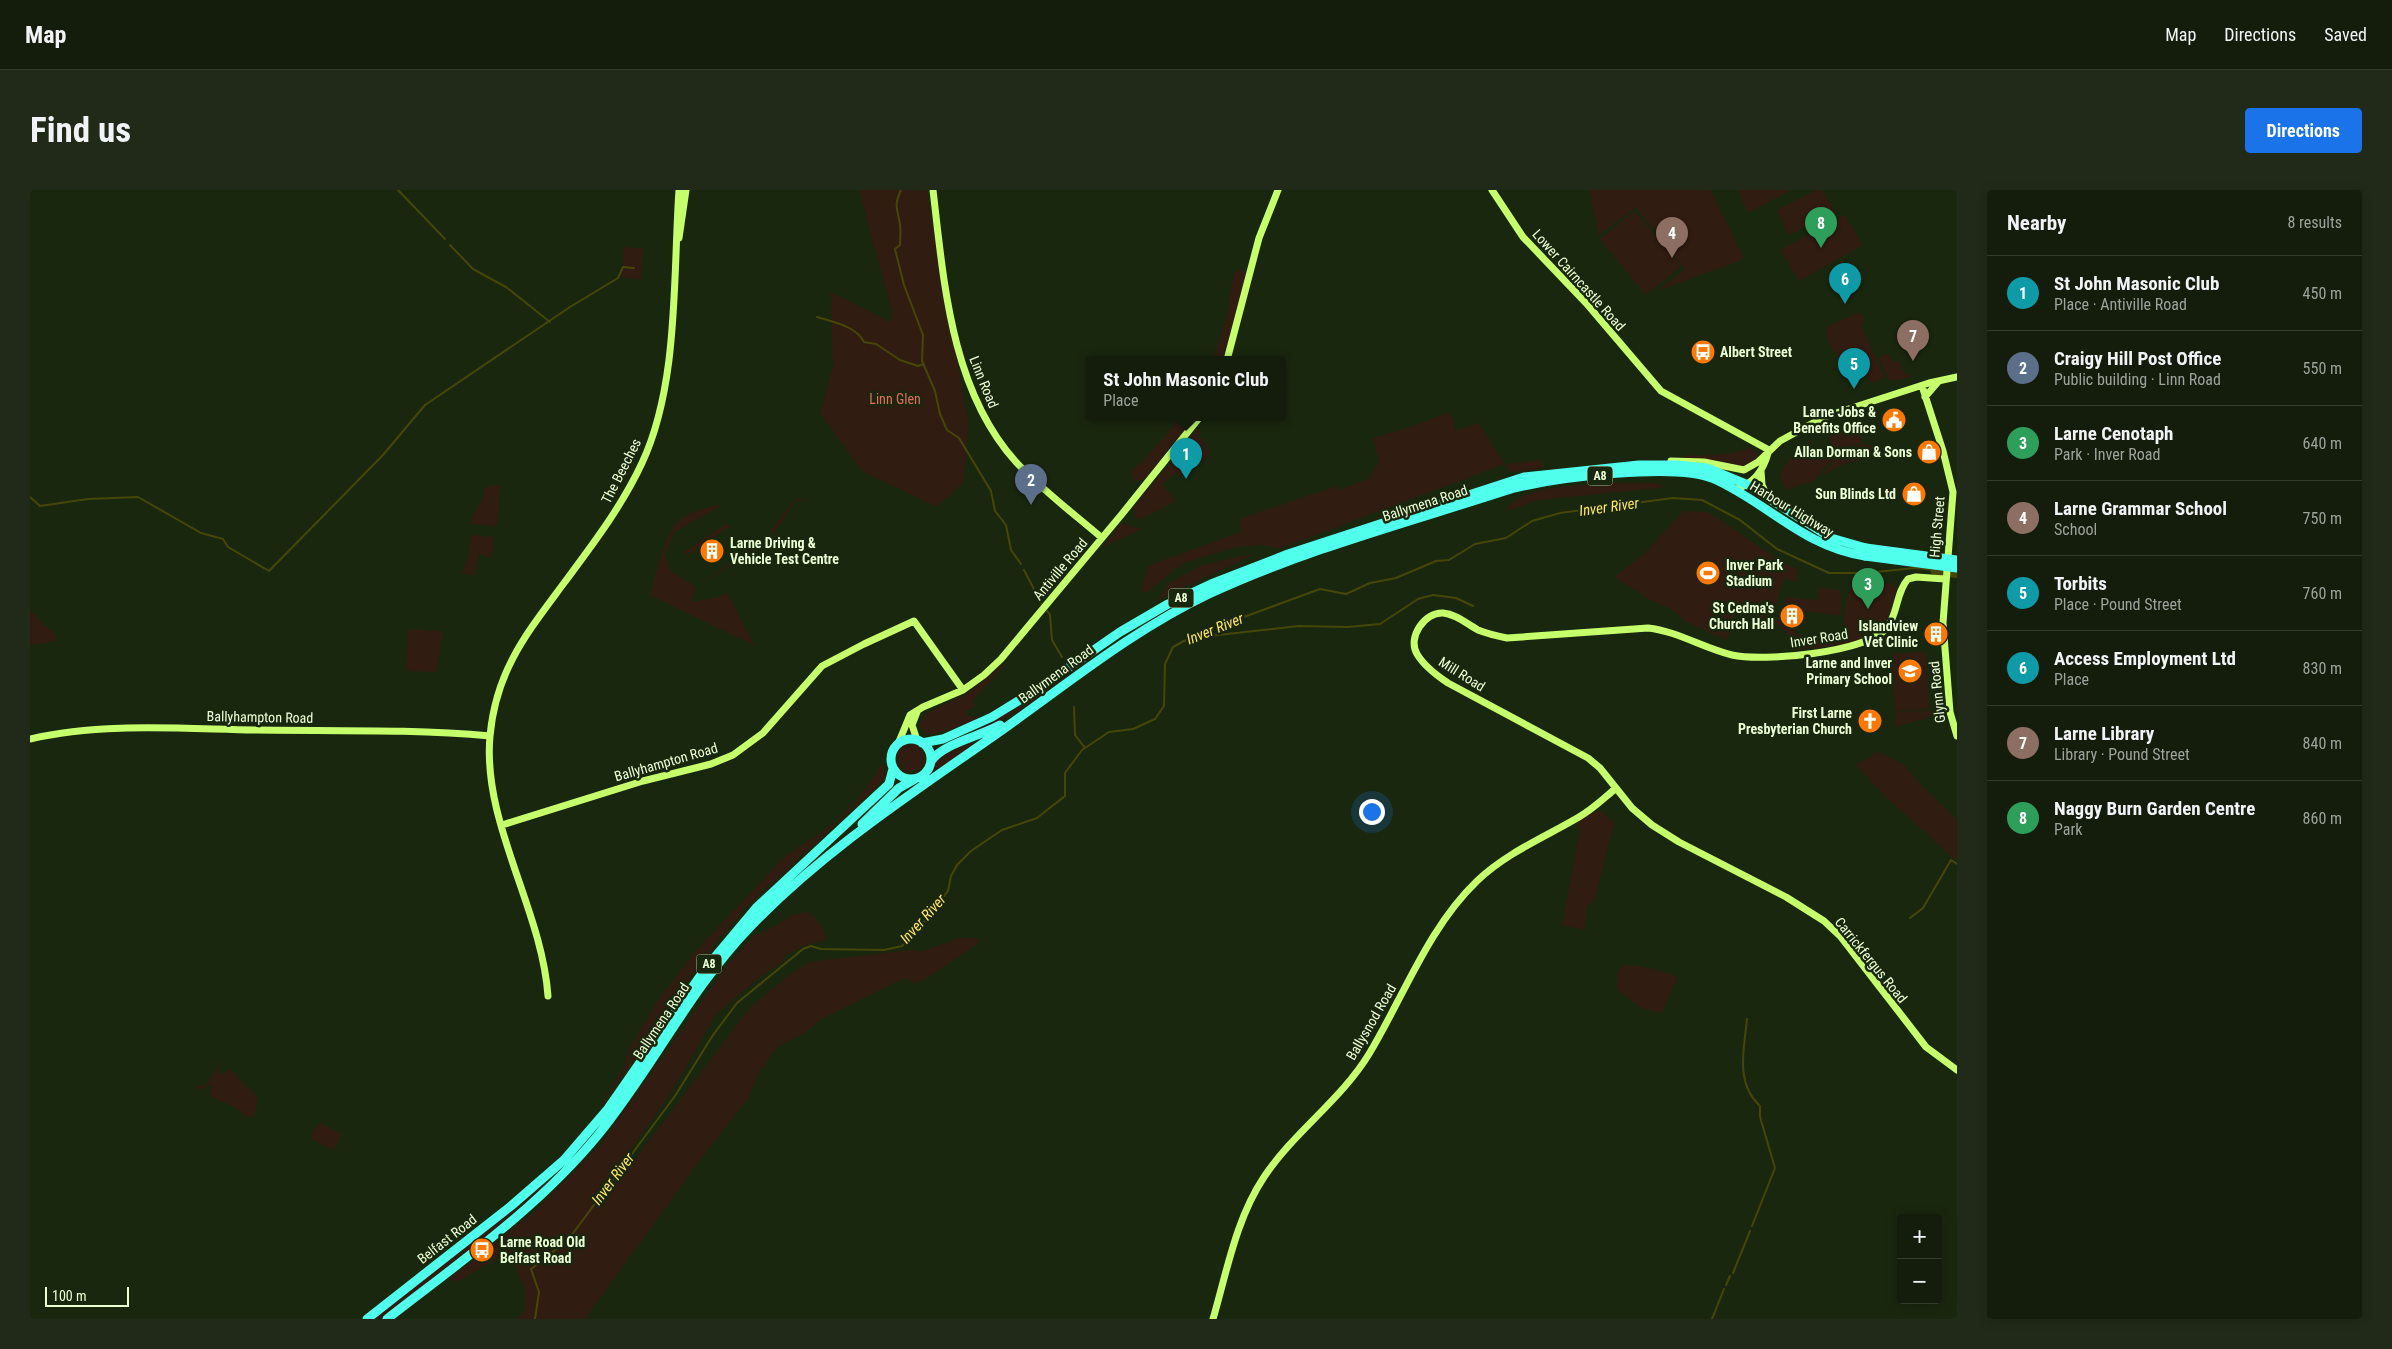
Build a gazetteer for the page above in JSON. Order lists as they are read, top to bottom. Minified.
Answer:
{"streets":{"highway":["A8","Ballymena Road","Harbour Highway","Belfast Road"],"street":["Lower Cairncastle Road","Linn Road","The Beeches","High Street","Antiville Road","Inver Road","Mill Road","Glynn Road","Ballyhampton Road","Carrickfergus Road","Ballysnod Road"]},"crossings":[["Linn Road","Antiville Road"],["The Beeches","Ballyhampton Road"],["A8","Ballymena Road"],["A8","Harbour Highway"],["A8","Antiville Road"],["Ballymena Road","Harbour Highway"],["Ballymena Road","Antiville Road"],["Ballymena Road","Belfast Road"],["High Street","Inver Road"],["High Street","Glynn Road"],["Antiville Road","Ballyhampton Road"],["Inver Road","Mill Road"],["Inver Road","Glynn Road"],["Mill Road","Carrickfergus Road"],["Mill Road","Ballysnod Road"]],"water":["Inver River"],"parks":["Linn Glen"],"places":{"bus stop":["Albert Street","Larne Road Old Belfast Road"],"public building":["Larne Jobs & Benefits Office"],"shop":["Allan Dorman & Sons","Sun Blinds Ltd"],"building":["Larne Driving & Vehicle Test Centre","St Cedma's Church Hall","Islandview Vet Clinic"],"sports":["Inver Park Stadium"],"school or university":["Larne and Inver Primary School"],"church":["First Larne Presbyterian Church"]},"scale_bar":"100 m","page":{"header":"Map","nav":["Map","Directions","Saved"],"buttons":"Directions","title":"Find us","heading":["Nearby","8 results"],"pins":["8","4","6","7","5","1","2","3"],"list":[{"mark":"1","name":"St John Masonic Club","note":"Place · Antiville Road","value":"450 m"},{"mark":"2","name":"Craigy Hill Post Office","note":"Public building · Linn Road","value":"550 m"},{"mark":"3","name":"Larne Cenotaph","note":"Park · Inver Road","value":"640 m"},{"mark":"4","name":"Larne Grammar School","note":"School","value":"750 m"},{"mark":"5","name":"Torbits","note":"Place · Pound Street","value":"760 m"},{"mark":"6","name":"Access Employment Ltd","note":"Place","value":"830 m"},{"mark":"7","name":"Larne Library","note":"Library · Pound Street","value":"840 m"},{"mark":"8","name":"Naggy Burn Garden Centre","note":"Park","value":"860 m"}],"popup":["St John Masonic Club","Place"],"map_buttons":["+","−"],"scale":"100 m"}}
